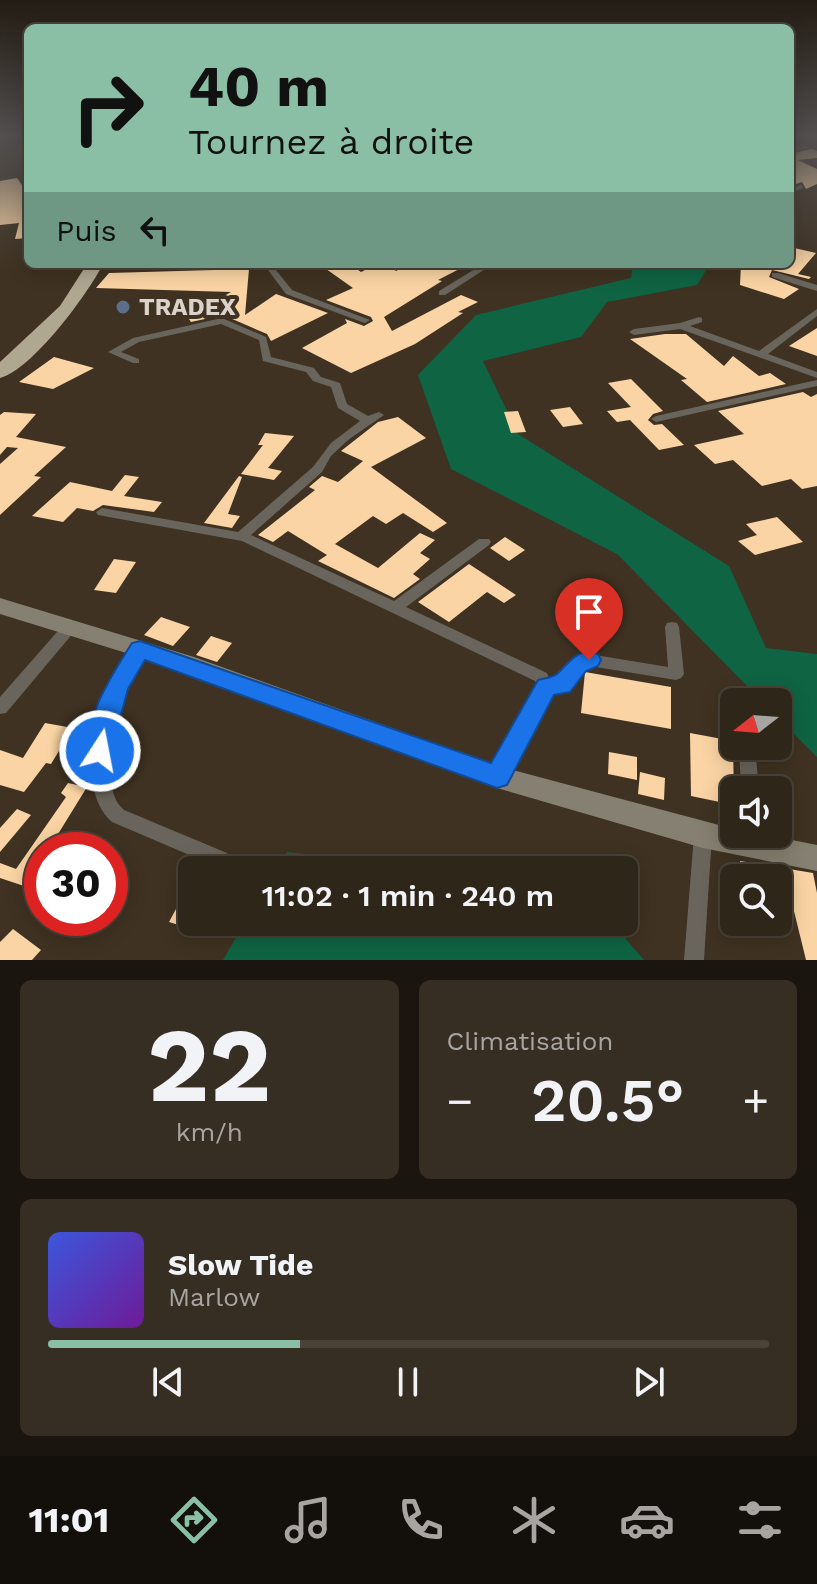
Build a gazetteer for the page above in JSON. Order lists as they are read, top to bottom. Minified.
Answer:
{"places":["TRADEX"],"north":"left","page":{"turn":["40 m","Tournez à droite"],"then":"Puis","limit":"30","trip":"11:02 · 1 min · 240 m","tile":[["22","km/h"],"Climatisation"],"heat":["−","20.5°","+"],"song":["Slow Tide","Marlow"],"tabs":"11:01"}}
